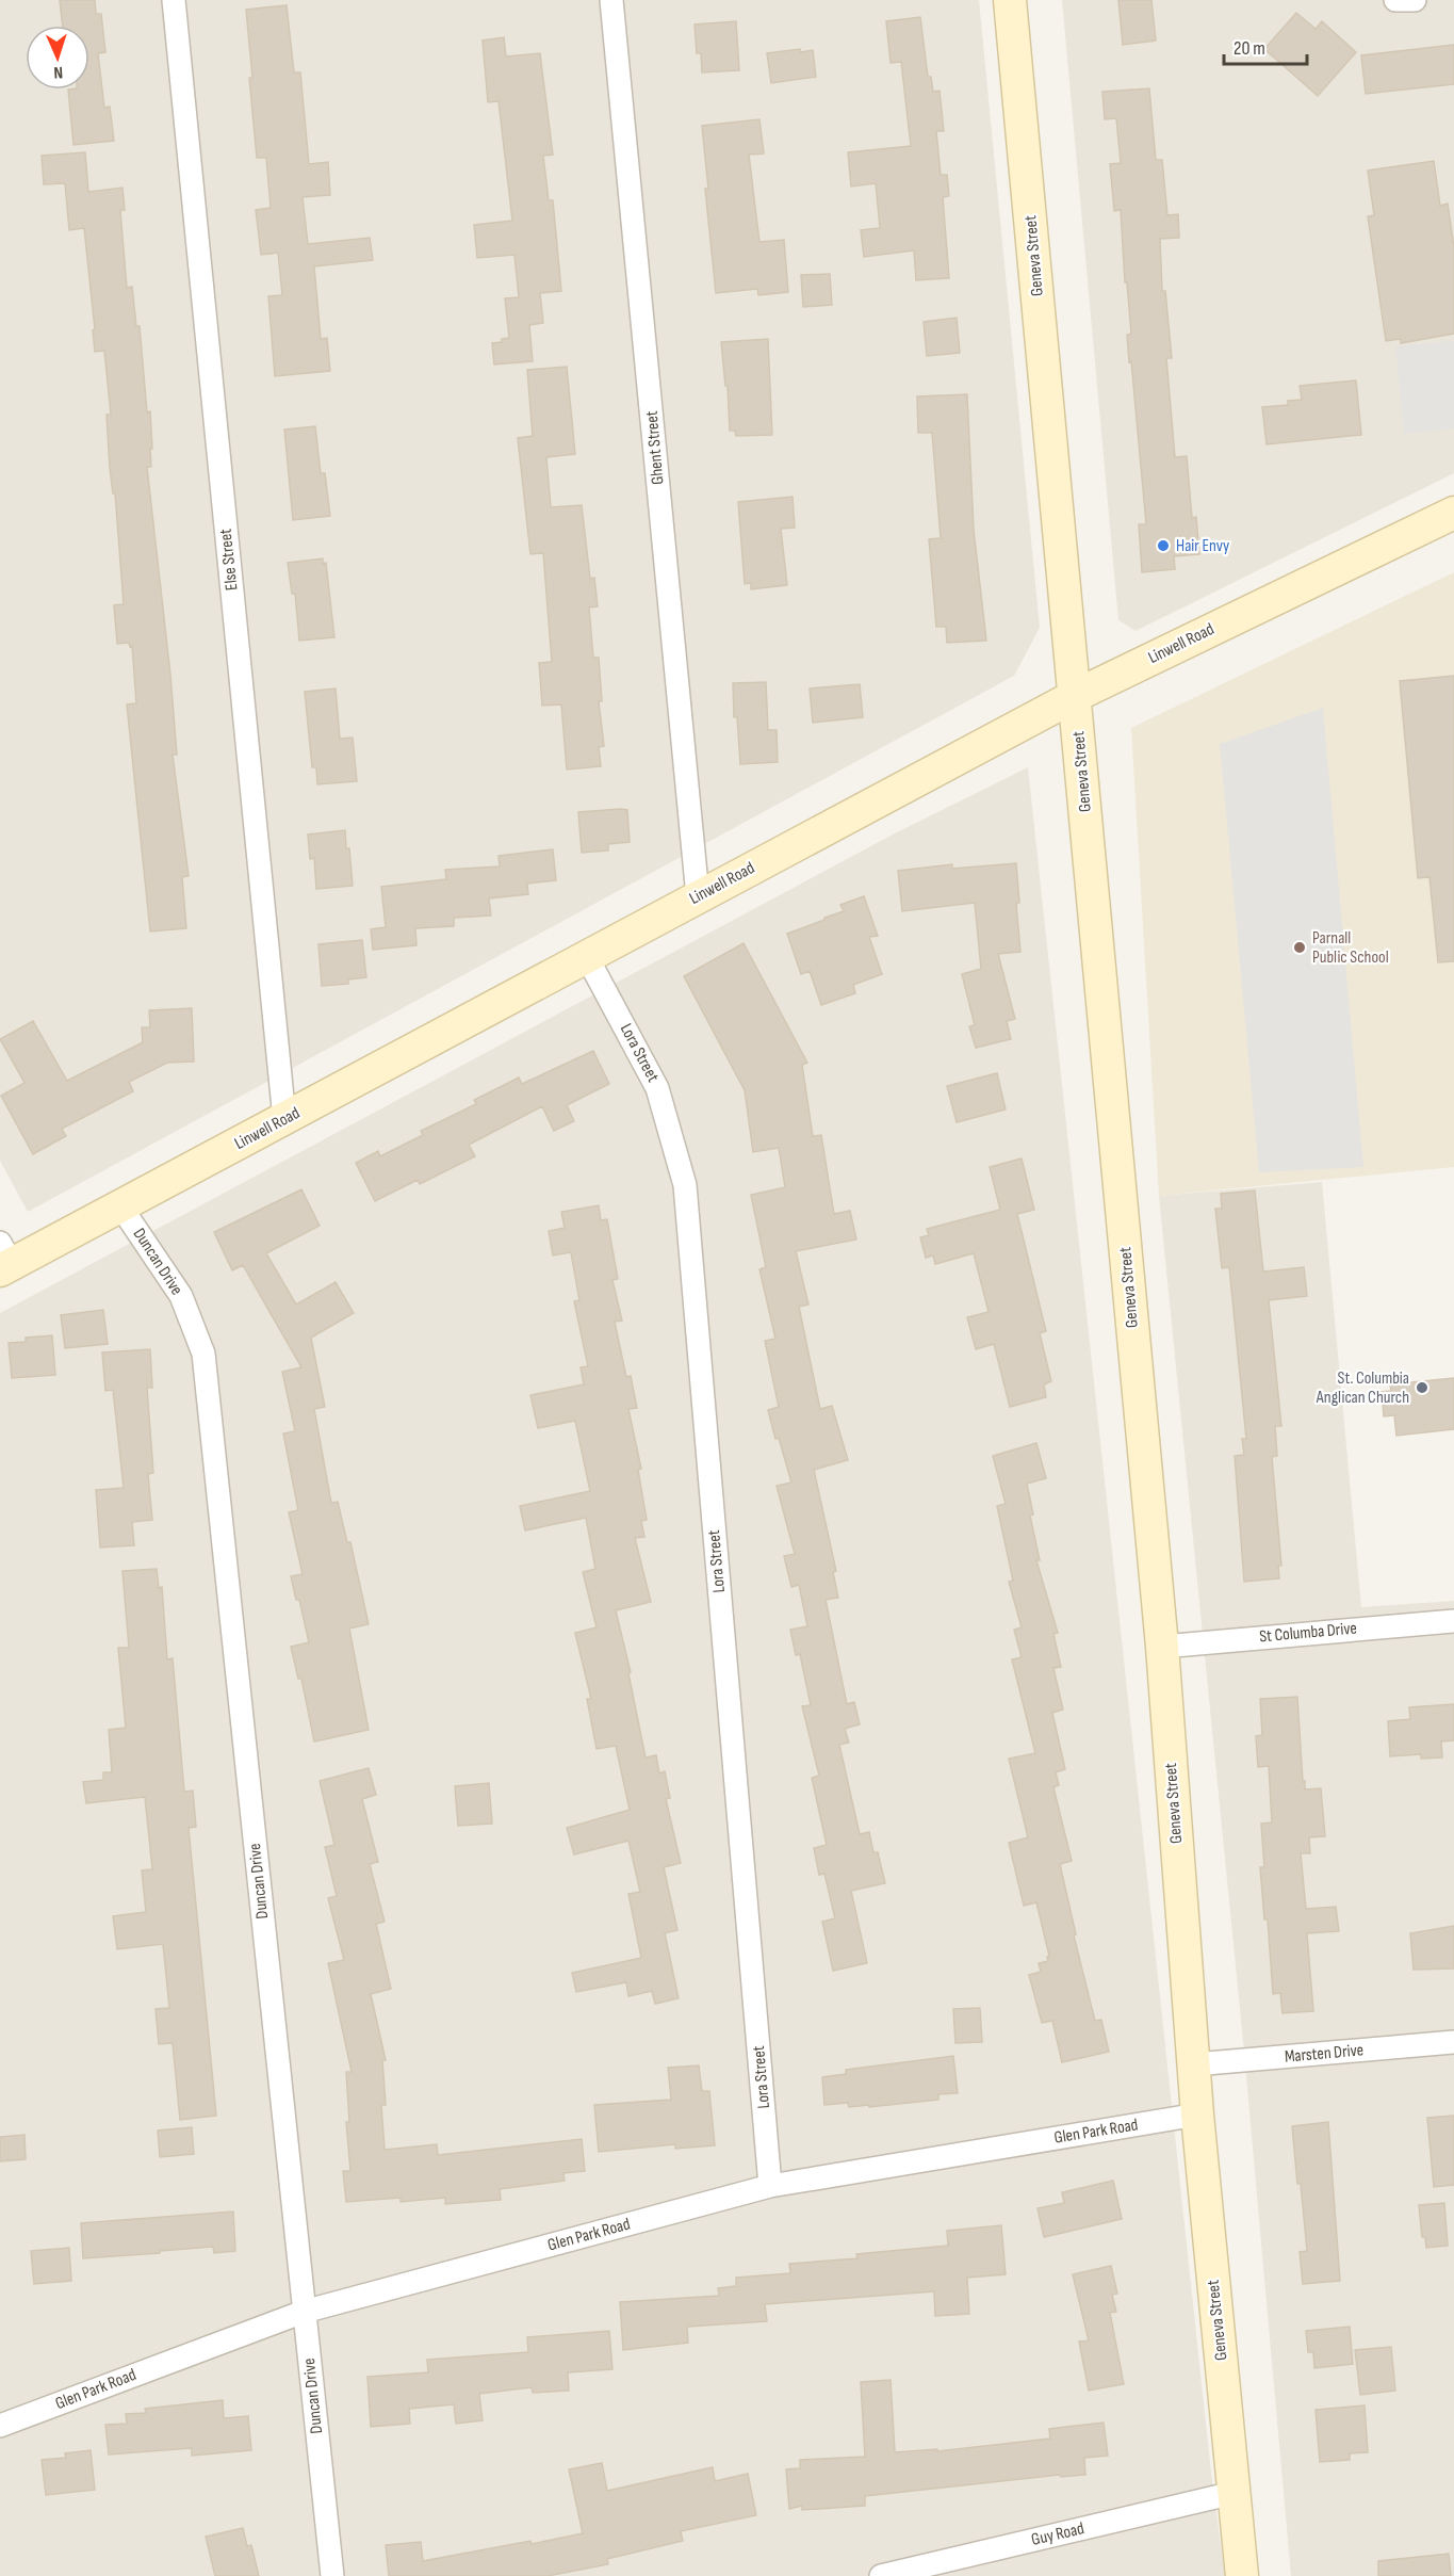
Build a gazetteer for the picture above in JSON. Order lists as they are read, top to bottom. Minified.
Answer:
{"streets":{"main road":["Geneva Street","Linwell Road"],"street":["Ghent Street","Else Street","Lora Street","Duncan Drive","St Columba Drive","Marsten Drive","Glen Park Road","Guy Road"]},"crossings":[["Geneva Street","Linwell Road"],["Geneva Street","St Columba Drive"],["Geneva Street","Marsten Drive"],["Geneva Street","Glen Park Road"],["Geneva Street","Guy Road"],["Ghent Street","Linwell Road"],["Else Street","Linwell Road"],["Linwell Road","Lora Street"],["Linwell Road","Duncan Drive"],["Lora Street","Glen Park Road"],["Duncan Drive","Glen Park Road"]],"places":["Hair Envy","Parnall Public School","St. Columbia Anglican Church"],"scale_bar":"20 m","north":"bottom"}
